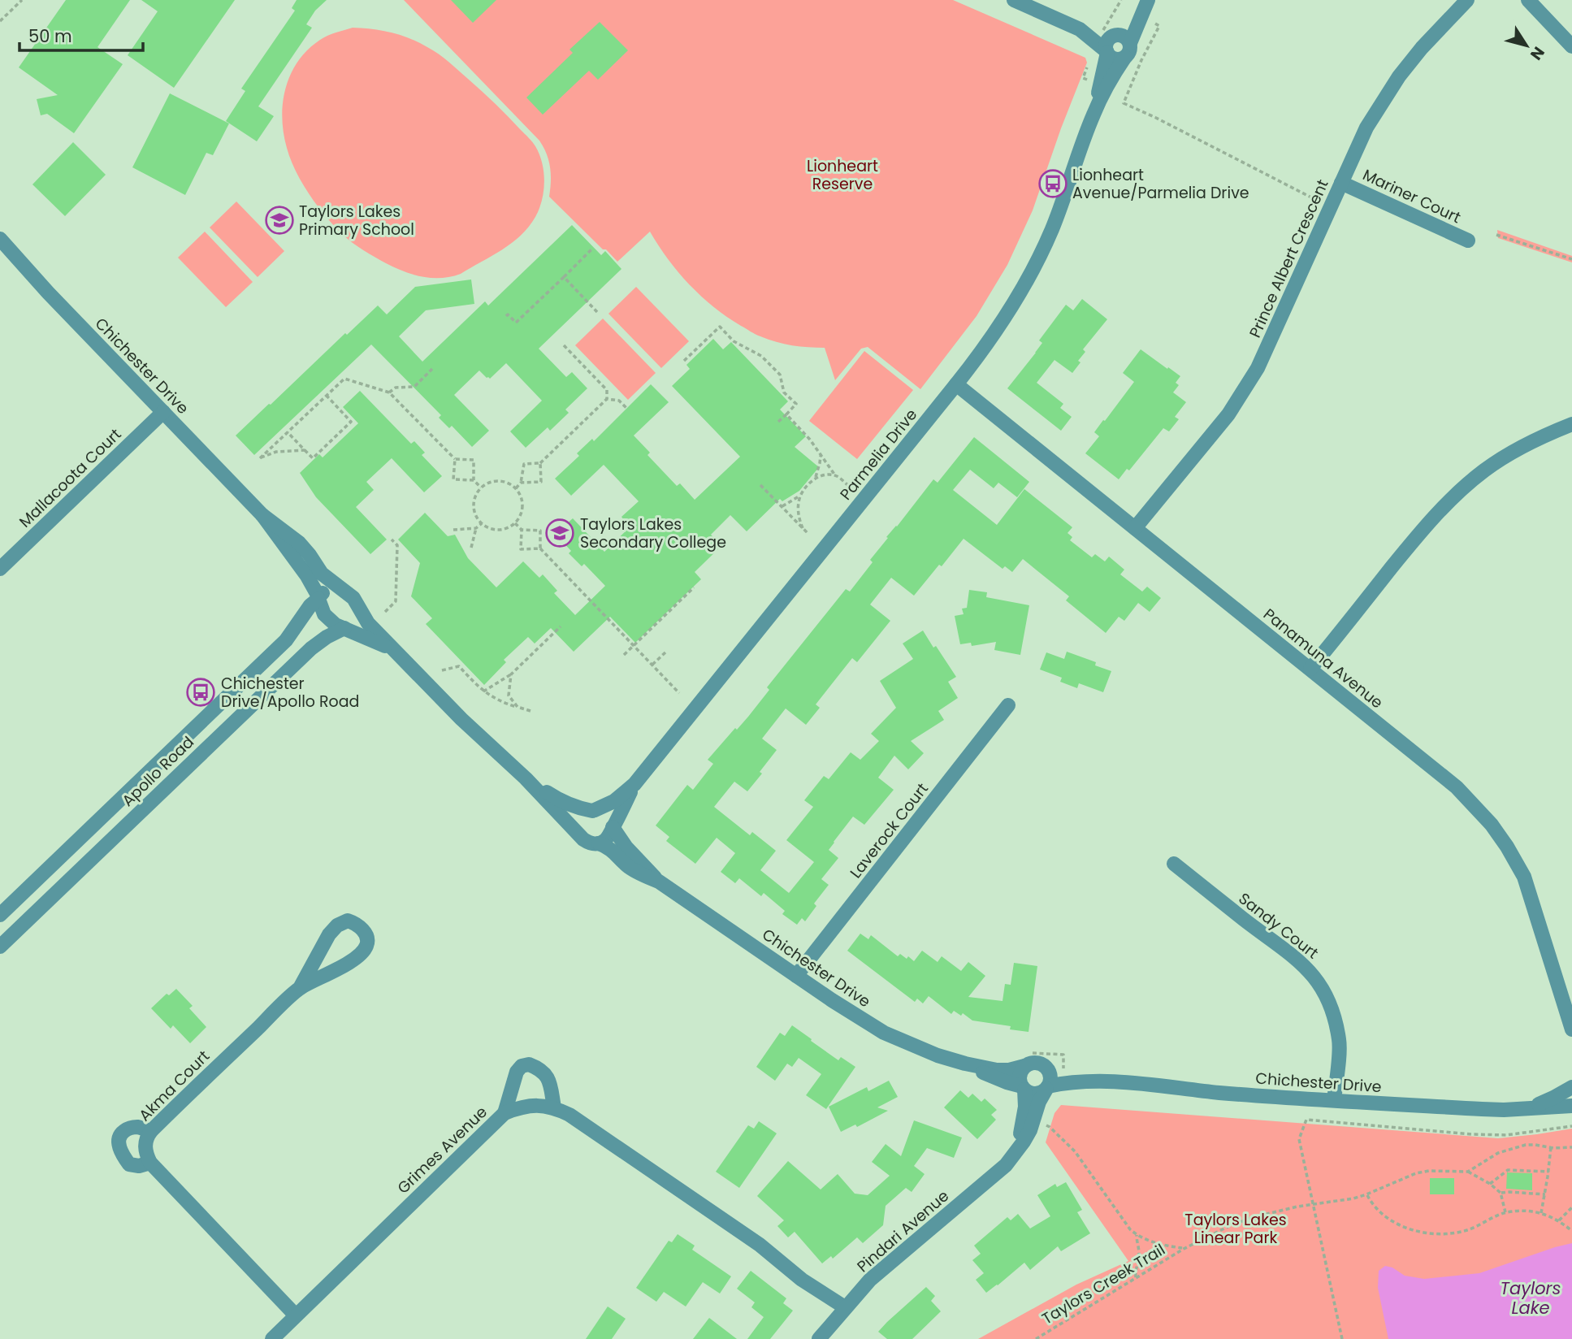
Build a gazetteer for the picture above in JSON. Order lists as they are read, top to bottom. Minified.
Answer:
{"streets":{"street":["Mariner Court","Prince Albert Crescent","Chichester Drive","Parmelia Drive","Mallacoota Court","Panamuna Avenue","Apollo Road","Laverock Court","Sandy Court","Akma Court","Grimes Avenue","Pindari Avenue"],"path":["Taylors Creek Trail"]},"crossings":[["Mariner Court","Prince Albert Crescent"],["Prince Albert Crescent","Panamuna Avenue"],["Chichester Drive","Parmelia Drive"],["Chichester Drive","Mallacoota Court"],["Chichester Drive","Apollo Road"],["Chichester Drive","Laverock Court"],["Chichester Drive","Sandy Court"],["Chichester Drive","Pindari Avenue"],["Parmelia Drive","Panamuna Avenue"],["Grimes Avenue","Pindari Avenue"]],"water":["Taylors Lake"],"parks":["Lionheart Reserve","Taylors Lakes Linear Park"],"places":{"bus stop":["Lionheart Avenue/Parmelia Drive","Chichester Drive/Apollo Road"],"school or university":["Taylors Lakes Primary School","Taylors Lakes Secondary College"]},"scale_bar":"50 m","north":"bottom right"}
